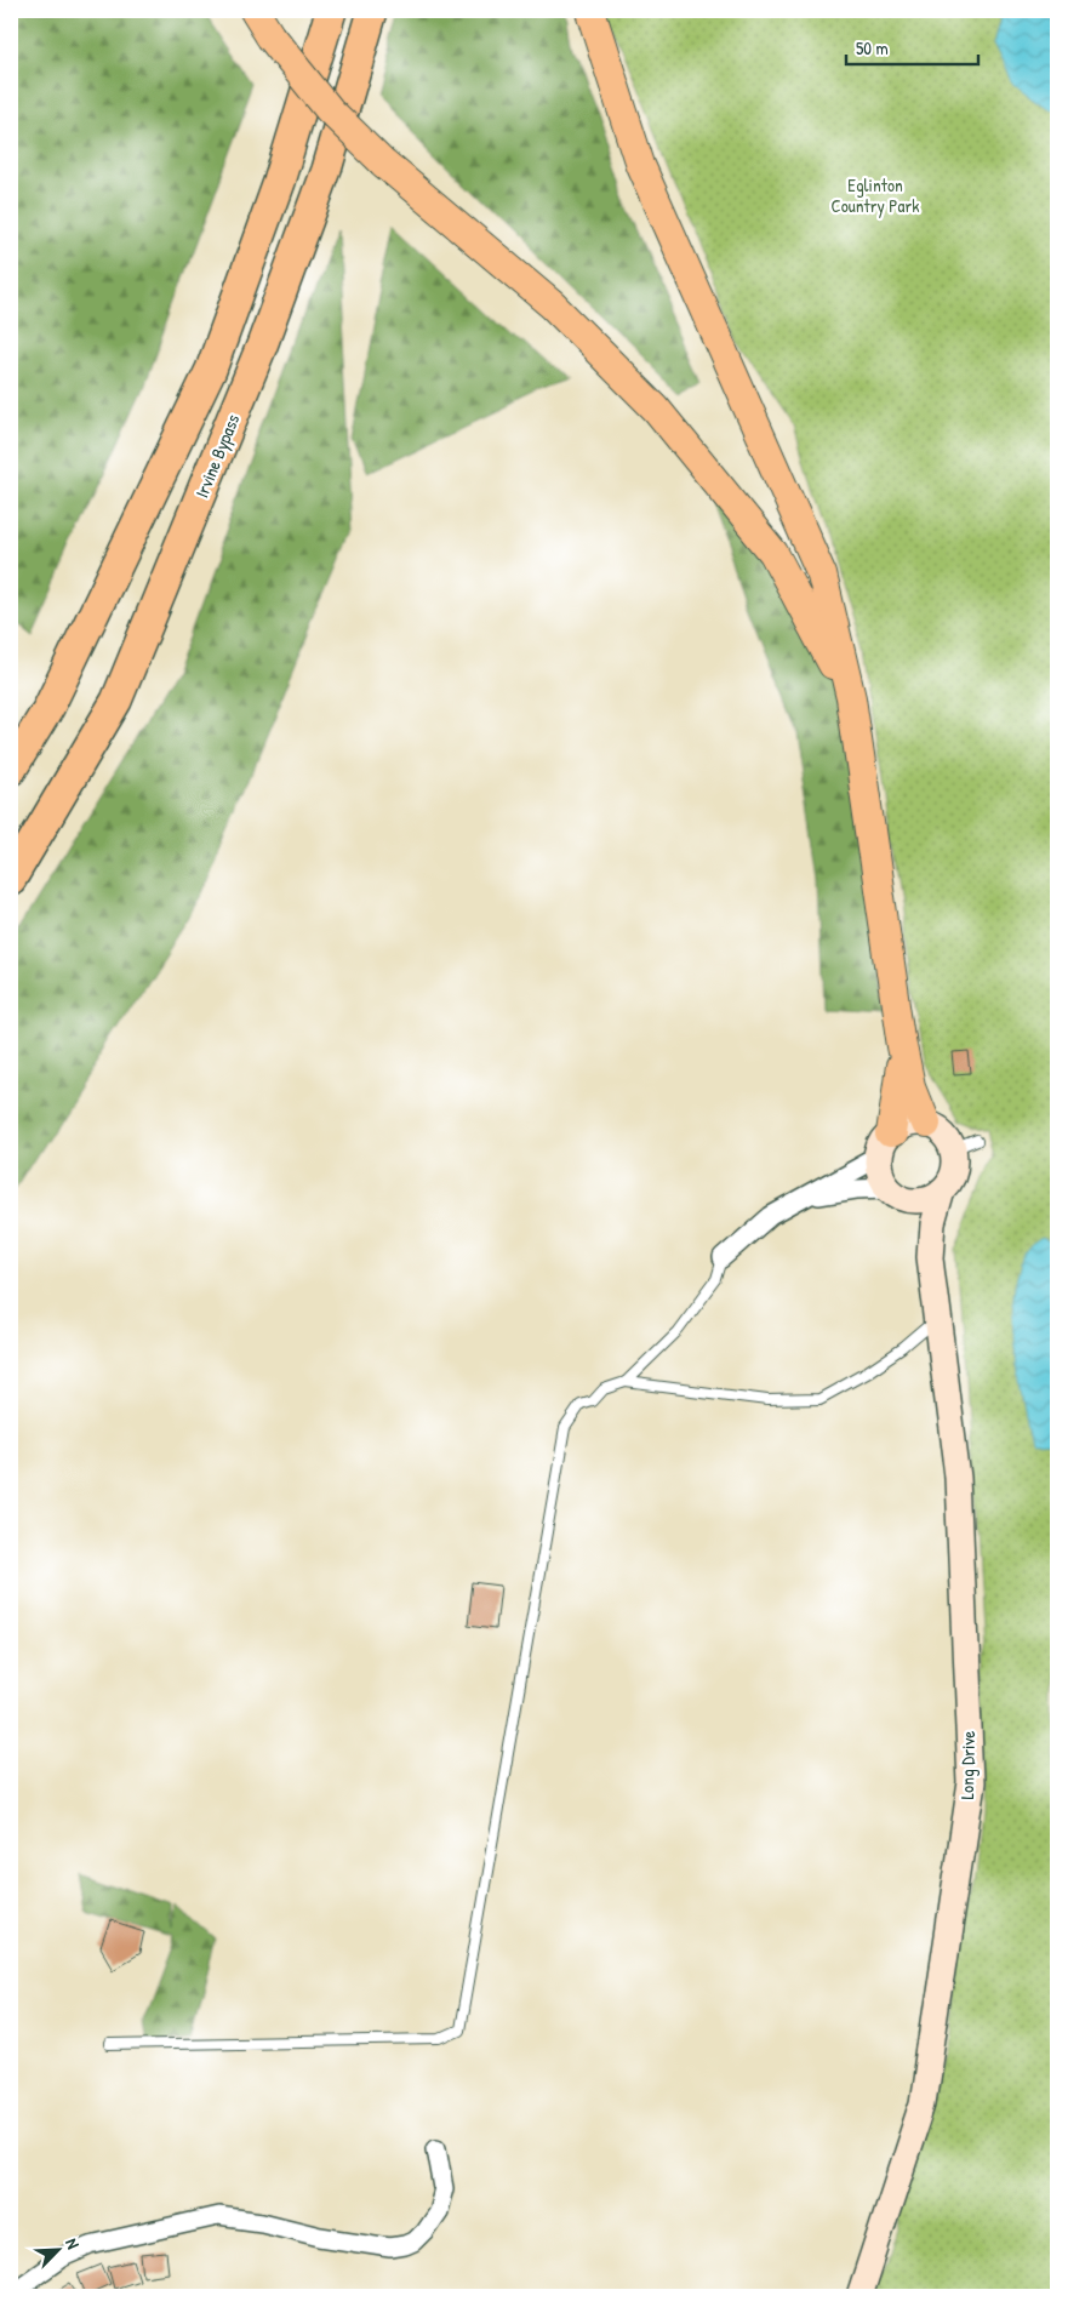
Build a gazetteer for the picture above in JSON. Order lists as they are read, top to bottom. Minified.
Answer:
{"streets":{"highway":["Irvine Bypass"],"main road":["Long Drive"]},"parks":["Eglinton Country Park"],"scale_bar":"50 m","north":"top right"}
